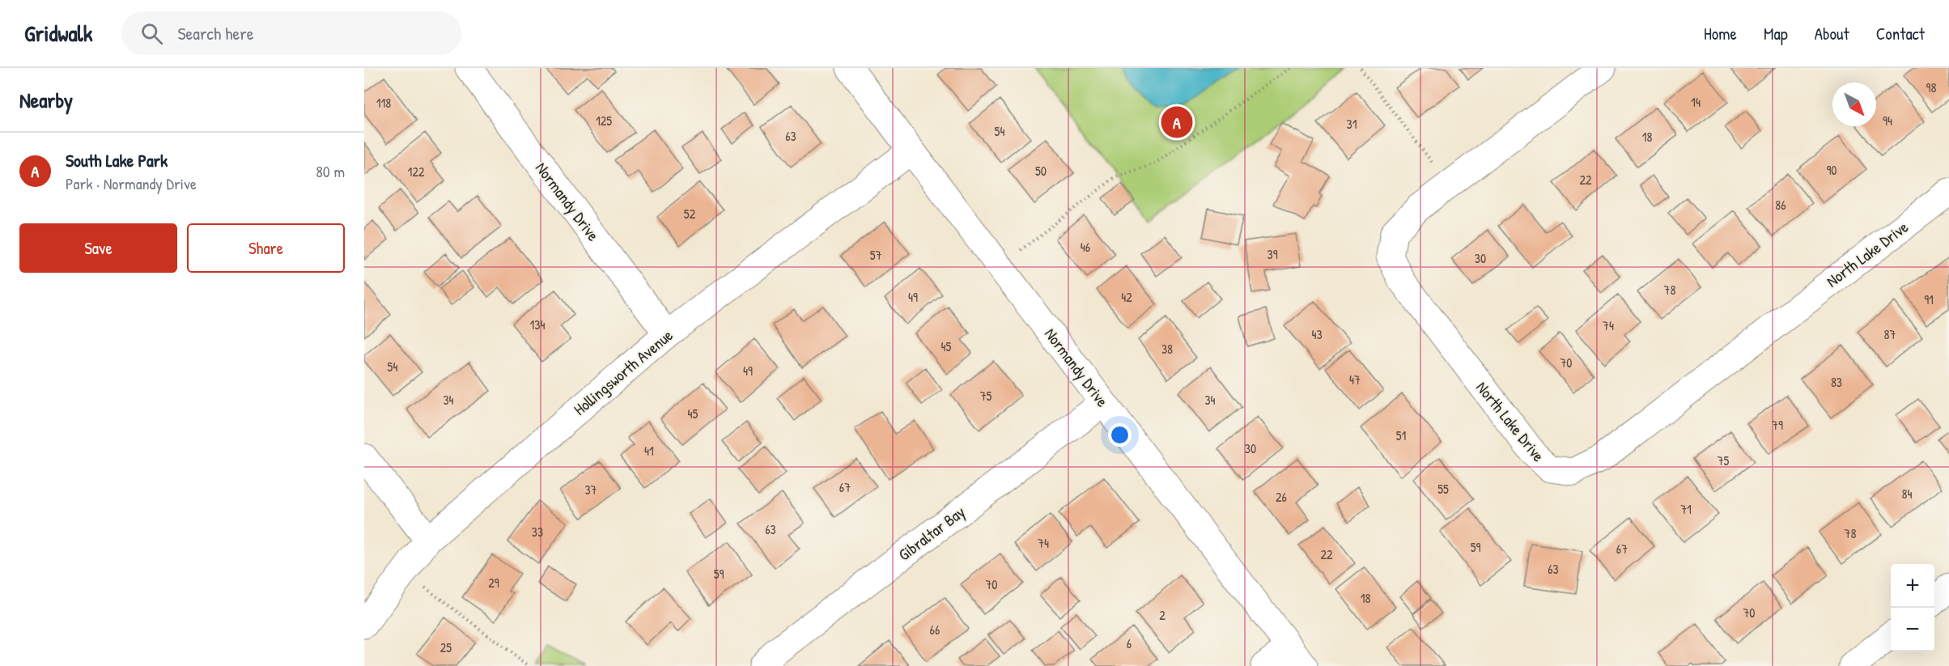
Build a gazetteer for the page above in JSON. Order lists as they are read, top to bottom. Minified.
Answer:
{"streets":{"street":["Normandy Drive","North Lake Drive","Hollingsworth Avenue","Gibraltar Bay"]},"crossings":[["Normandy Drive","Hollingsworth Avenue"],["Normandy Drive","Gibraltar Bay"]],"house_numbers":["98","14","118","125","94","31","54","63","18","90","50","122","22","86","52","46","39","57","30","78","49","42","91","134","74","43","87","45","38","70","54","49","47","83","75","34","34","45","79","51","30","41","75","67","55","37","84","26","71","63","33","78","74","59","67","22","63","59","29","70","18","70","2","66","6","25"],"north":"bottom right","page":{"header":"Gridwalk","search":"Search here","nav":["Home","Map","About","Contact"],"heading":"Nearby","pins":"A","list":[{"mark":"A","name":"South Lake Park","note":"Park · Normandy Drive","value":"80 m"}],"buttons":["Save","Share"],"map_buttons":["+","−"]}}
